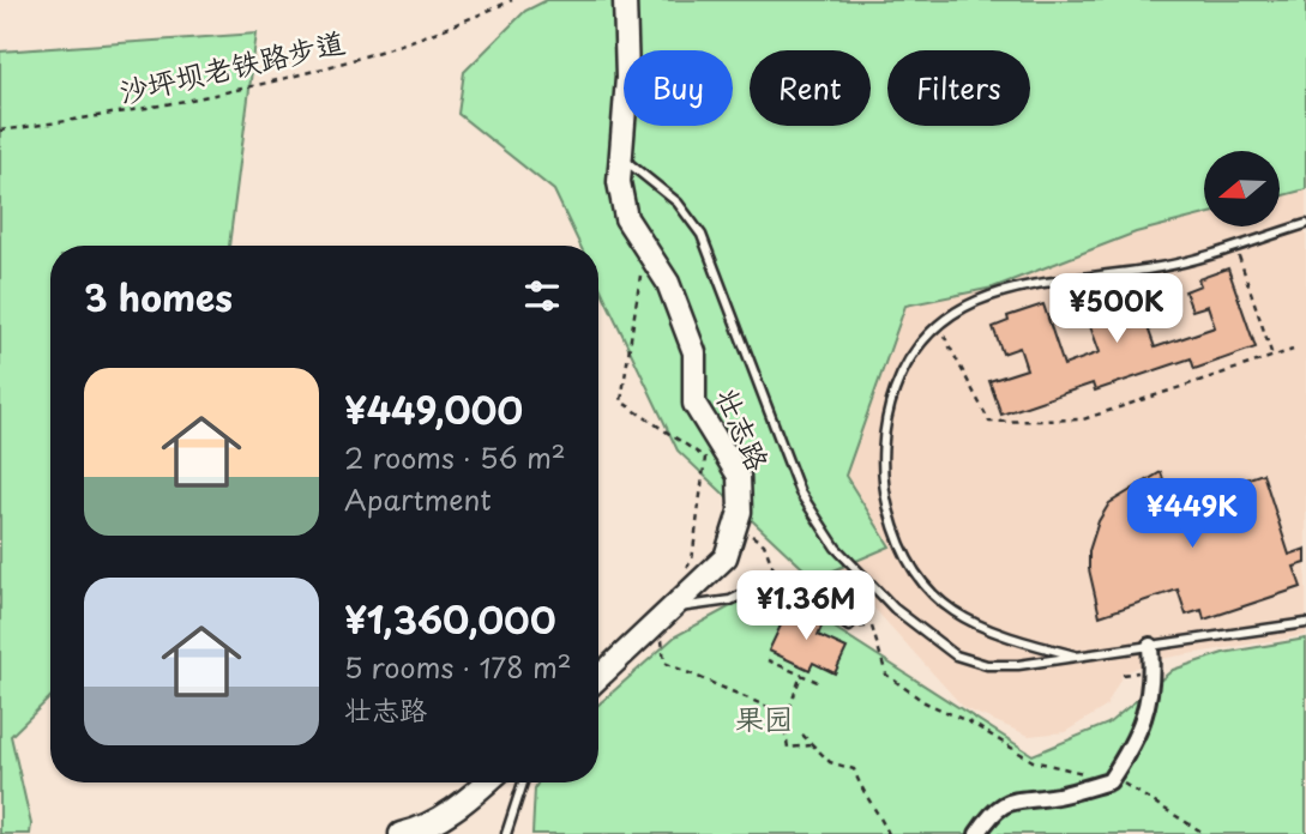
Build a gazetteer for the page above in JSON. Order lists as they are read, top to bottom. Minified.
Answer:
{"streets":{"street":["壮志路"],"path":["沙坪坝老铁路步道"]},"parks":["果园"],"north":"left","page":{"chip":["Buy","Rent","Filters"],"heading":"3 homes","price":["¥500K","¥449K","¥1.36M"],"list":[{"name":"¥449,000","note":"2 rooms · 56 m² · Apartment"},{"name":"¥1,360,000","note":"5 rooms · 178 m² · 壮志路"}]}}
